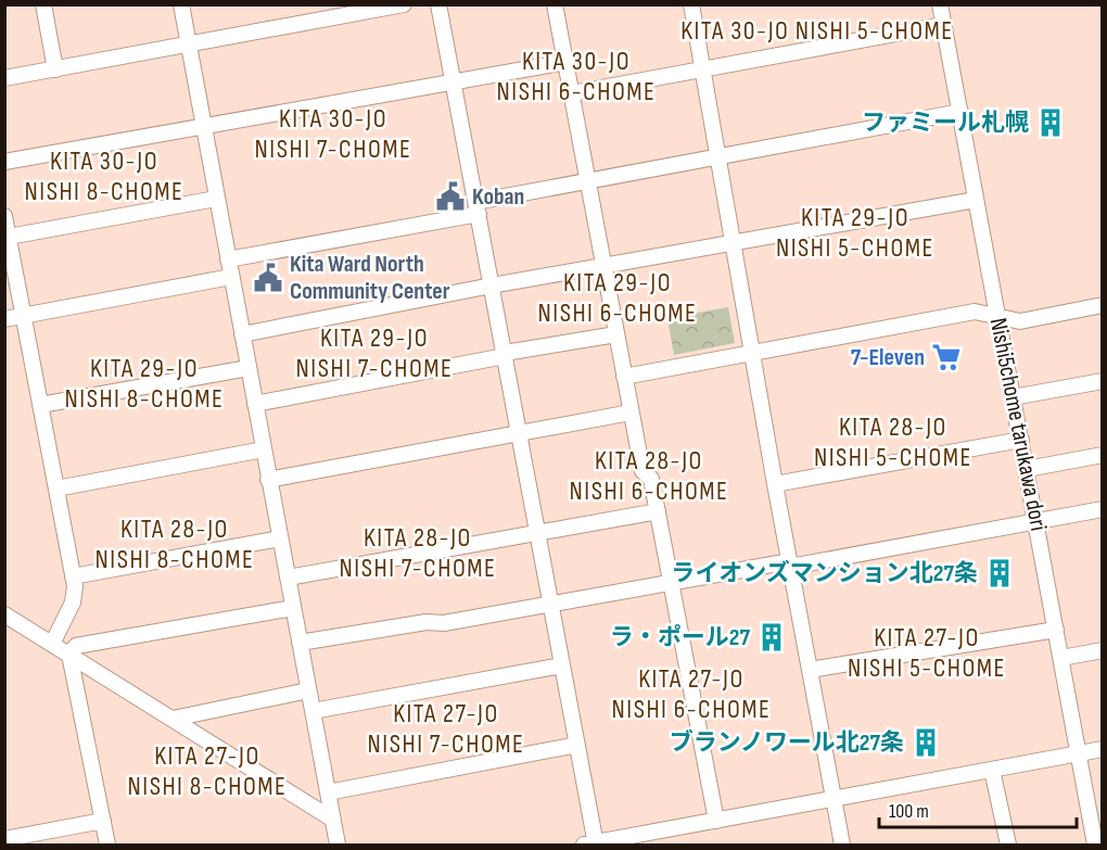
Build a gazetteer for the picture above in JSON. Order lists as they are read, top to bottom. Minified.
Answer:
{"streets":{"street":["Nishi5chome tarukawa dori"]},"districts":["KITA 30-JO NISHI 5-CHOME","KITA 30-JO NISHI 6-CHOME","KITA 30-JO NISHI 7-CHOME","KITA 30-JO NISHI 8-CHOME","KITA 29-JO NISHI 5-CHOME","KITA 29-JO NISHI 6-CHOME","KITA 29-JO NISHI 7-CHOME","KITA 29-JO NISHI 8-CHOME","KITA 28-JO NISHI 5-CHOME","KITA 28-JO NISHI 6-CHOME","KITA 28-JO NISHI 8-CHOME","KITA 28-JO NISHI 7-CHOME","KITA 27-JO NISHI 5-CHOME","KITA 27-JO NISHI 6-CHOME","KITA 27-JO NISHI 7-CHOME","KITA 27-JO NISHI 8-CHOME"],"places":{"building":["ファミール札幌","ライオンズマンション北27条","ラ・ポール27","ブランノワール北27条"],"public building":["Koban","Kita Ward North Community Center"],"supermarket":["7-Eleven"]},"scale_bar":"100 m"}
